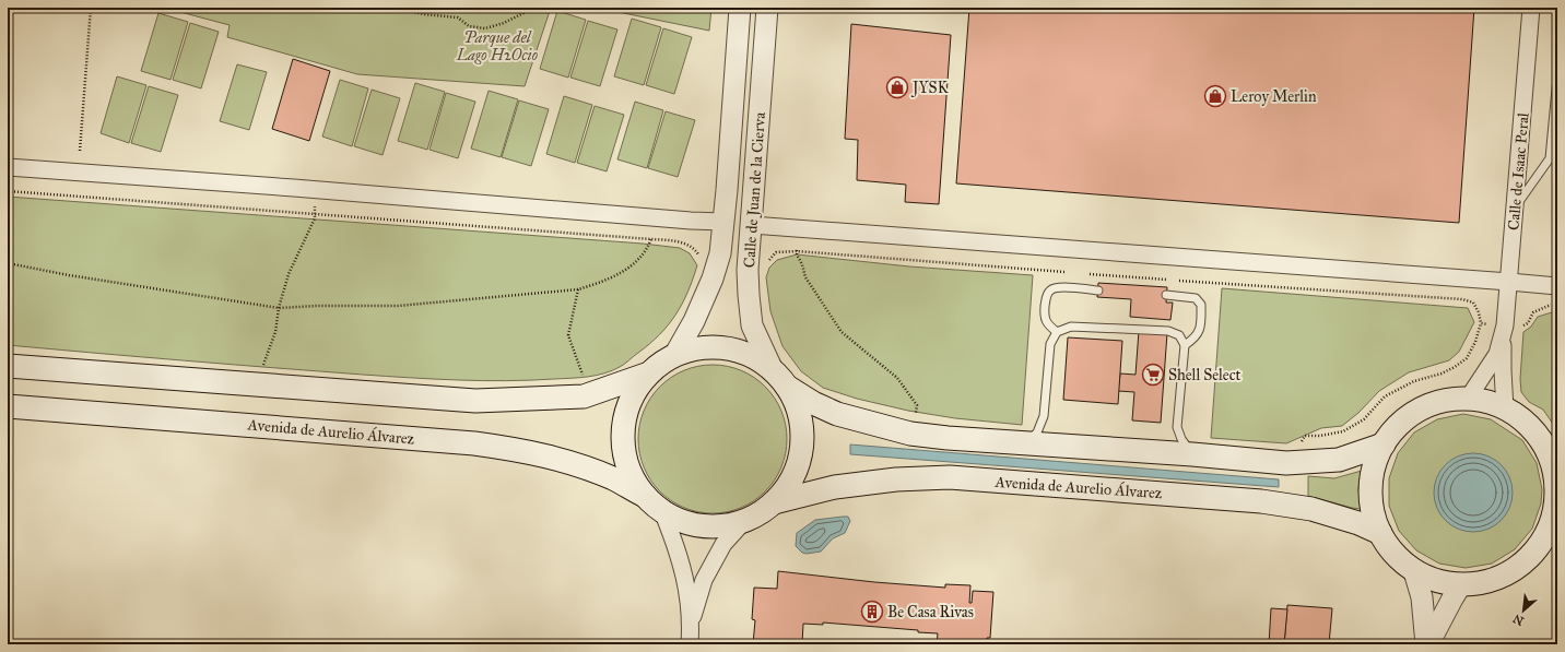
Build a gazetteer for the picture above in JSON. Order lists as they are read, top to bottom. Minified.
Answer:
{"streets":{"main road":["Avenida de Aurelio Álvarez"],"street":["Calle de Isaac Peral","Calle de Juan de la Cierva"]},"parks":["Parque del Lago H2Ocio"],"places":{"shop":["JYSK","Leroy Merlin"],"supermarket":["Shell Select"],"building":["Be Casa Rivas"]},"north":"bottom left"}
